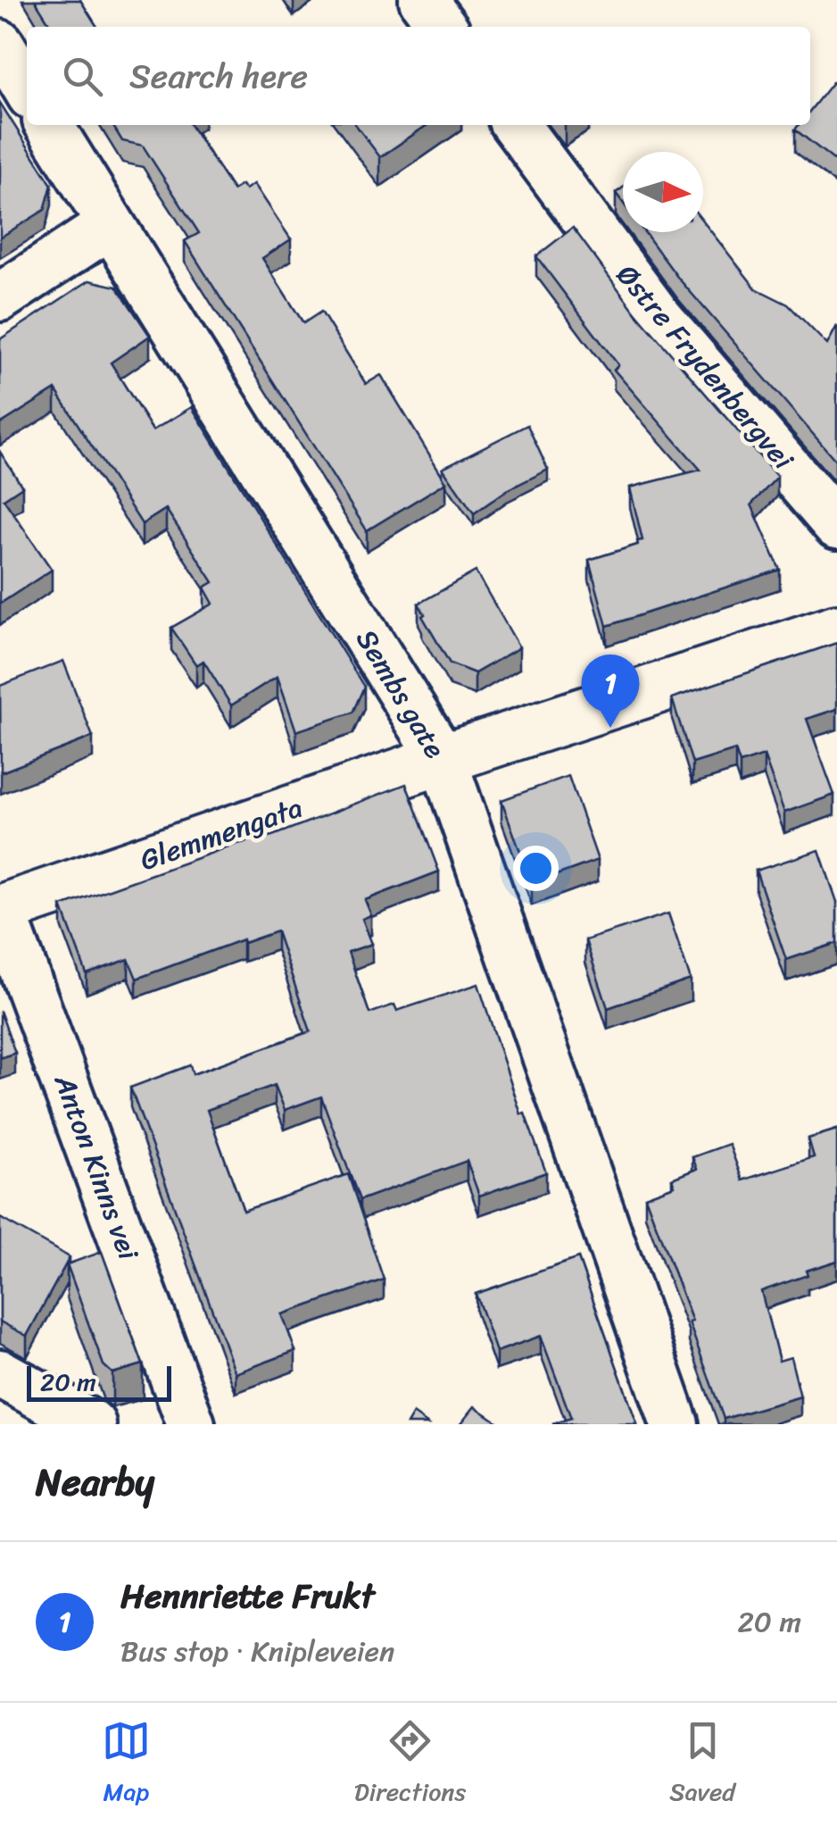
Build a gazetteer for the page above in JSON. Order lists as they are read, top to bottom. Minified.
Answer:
{"streets":{"street":["Østre Frydenbergvei","Sembs gate","Glemmengata","Anton Kinns vei"]},"crossings":[["Sembs gate","Glemmengata"],["Glemmengata","Anton Kinns vei"]],"scale_bar":"20 m","north":"right","page":{"search":"Search here","pins":"1","scale":"20 m","heading":"Nearby","list":[{"mark":"1","name":"Hennriette Frukt","note":"Bus stop · Knipleveien","value":"20 m"}],"nav":["Map","Directions","Saved"]}}
